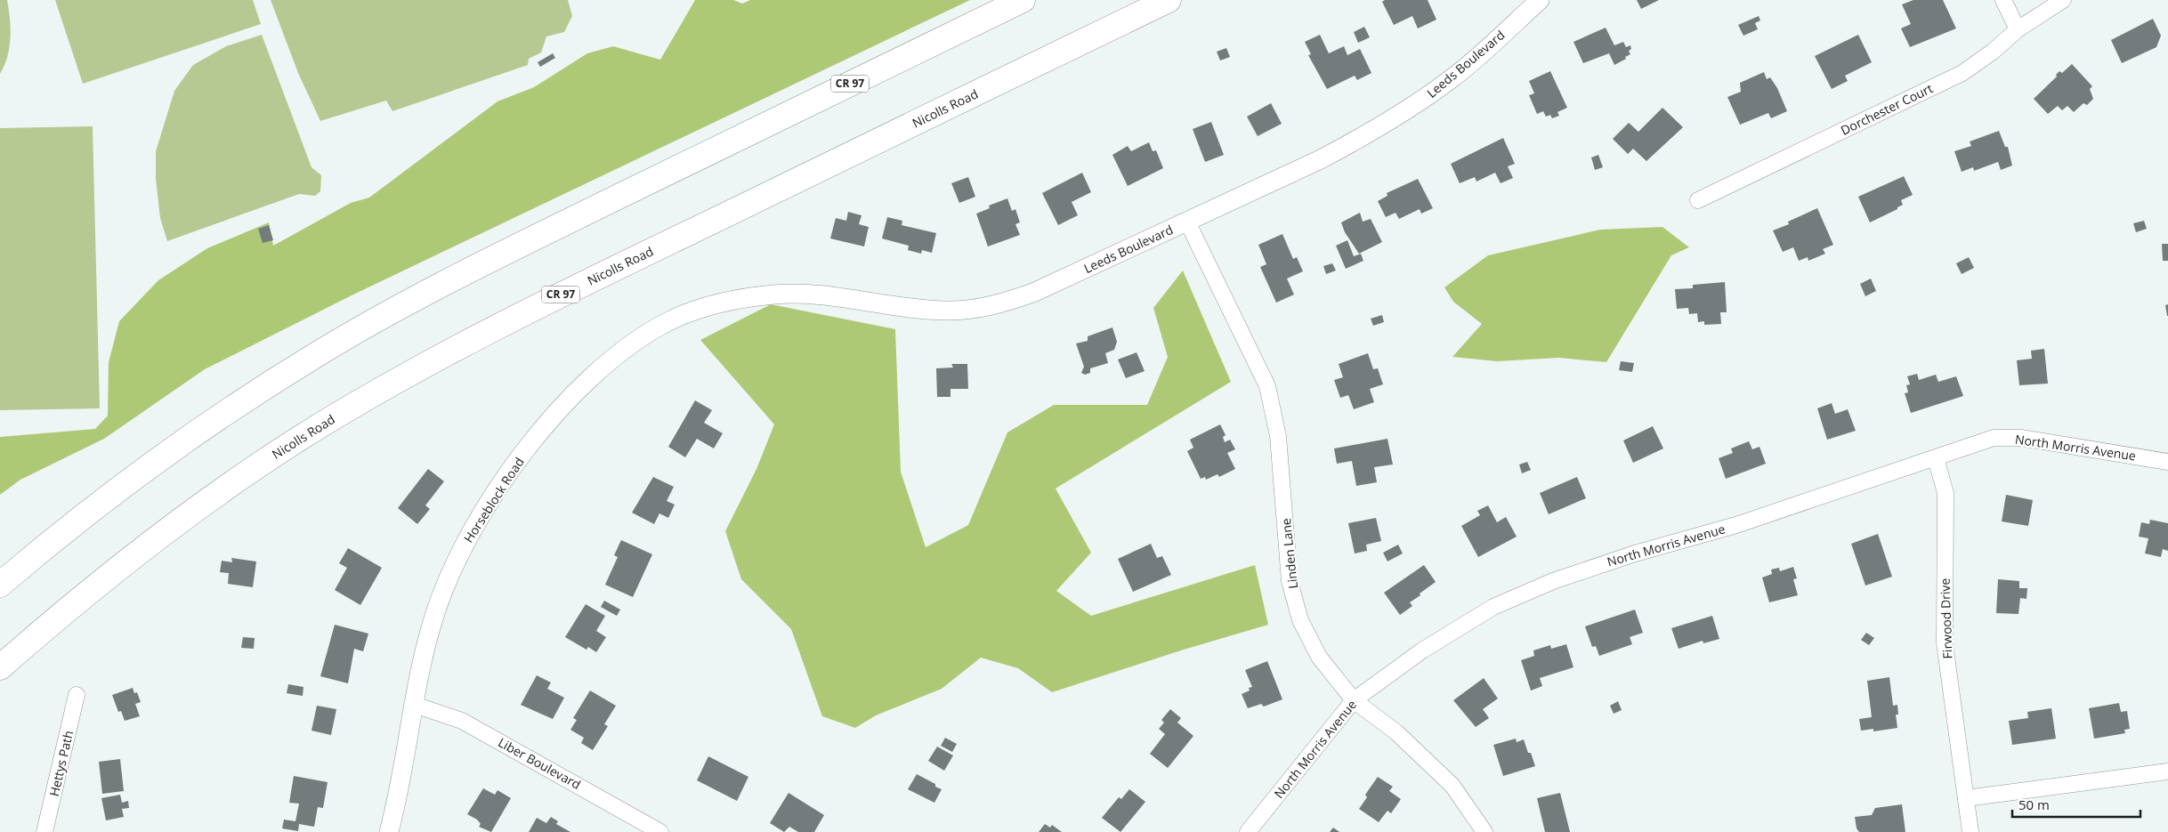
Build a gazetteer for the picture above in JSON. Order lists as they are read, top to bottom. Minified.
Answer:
{"streets":{"highway":["CR 97","Nicolls Road"],"street":["Leeds Boulevard","Dorchester Court","North Morris Avenue","Horseblock Road","Linden Lane","Firwood Drive","Hettys Path","Liber Boulevard"]},"crossings":[["Leeds Boulevard","Horseblock Road"],["Leeds Boulevard","Linden Lane"],["North Morris Avenue","Linden Lane"],["North Morris Avenue","Firwood Drive"],["Horseblock Road","Liber Boulevard"]],"scale_bar":"50 m"}
